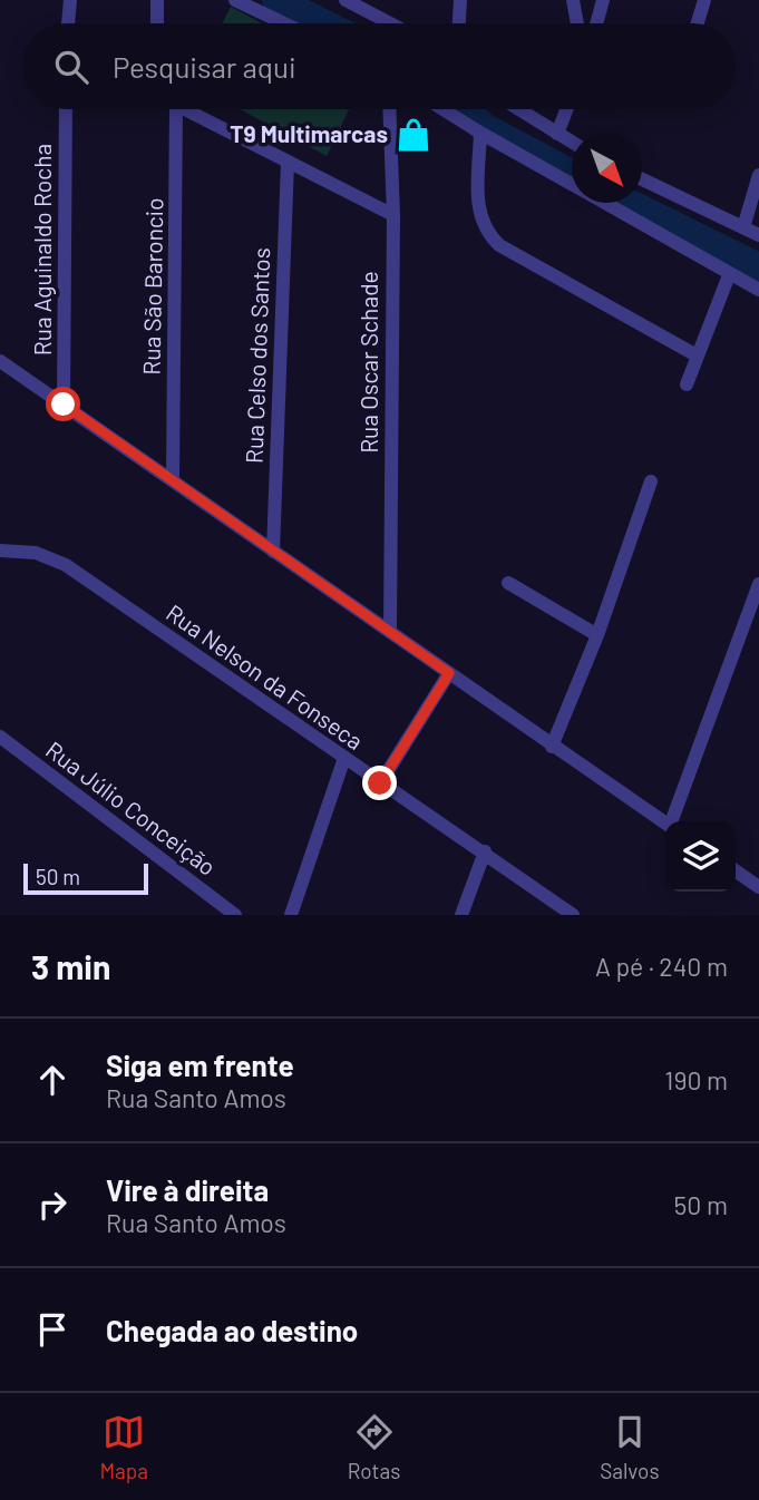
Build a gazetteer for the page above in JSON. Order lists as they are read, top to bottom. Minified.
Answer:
{"streets":{"street":["Rua Aguinaldo Rocha","Rua São Baroncio","Rua Celso dos Santos","Rua Oscar Schade","Rua Nelson da Fonseca","Rua Júlio Conceição"]},"places":{"shop":["T9 Multimarcas"]},"scale_bar":"50 m","north":"bottom right","page":{"search":"Pesquisar aqui","scale":"50 m","heading":["3 min","A pé · 240 m"],"list":[["Siga em frente","Rua Santo Amos","190 m"],["Vire à direita","Rua Santo Amos","50 m"],"Chegada ao destino"],"nav":["Mapa","Rotas","Salvos"]}}
